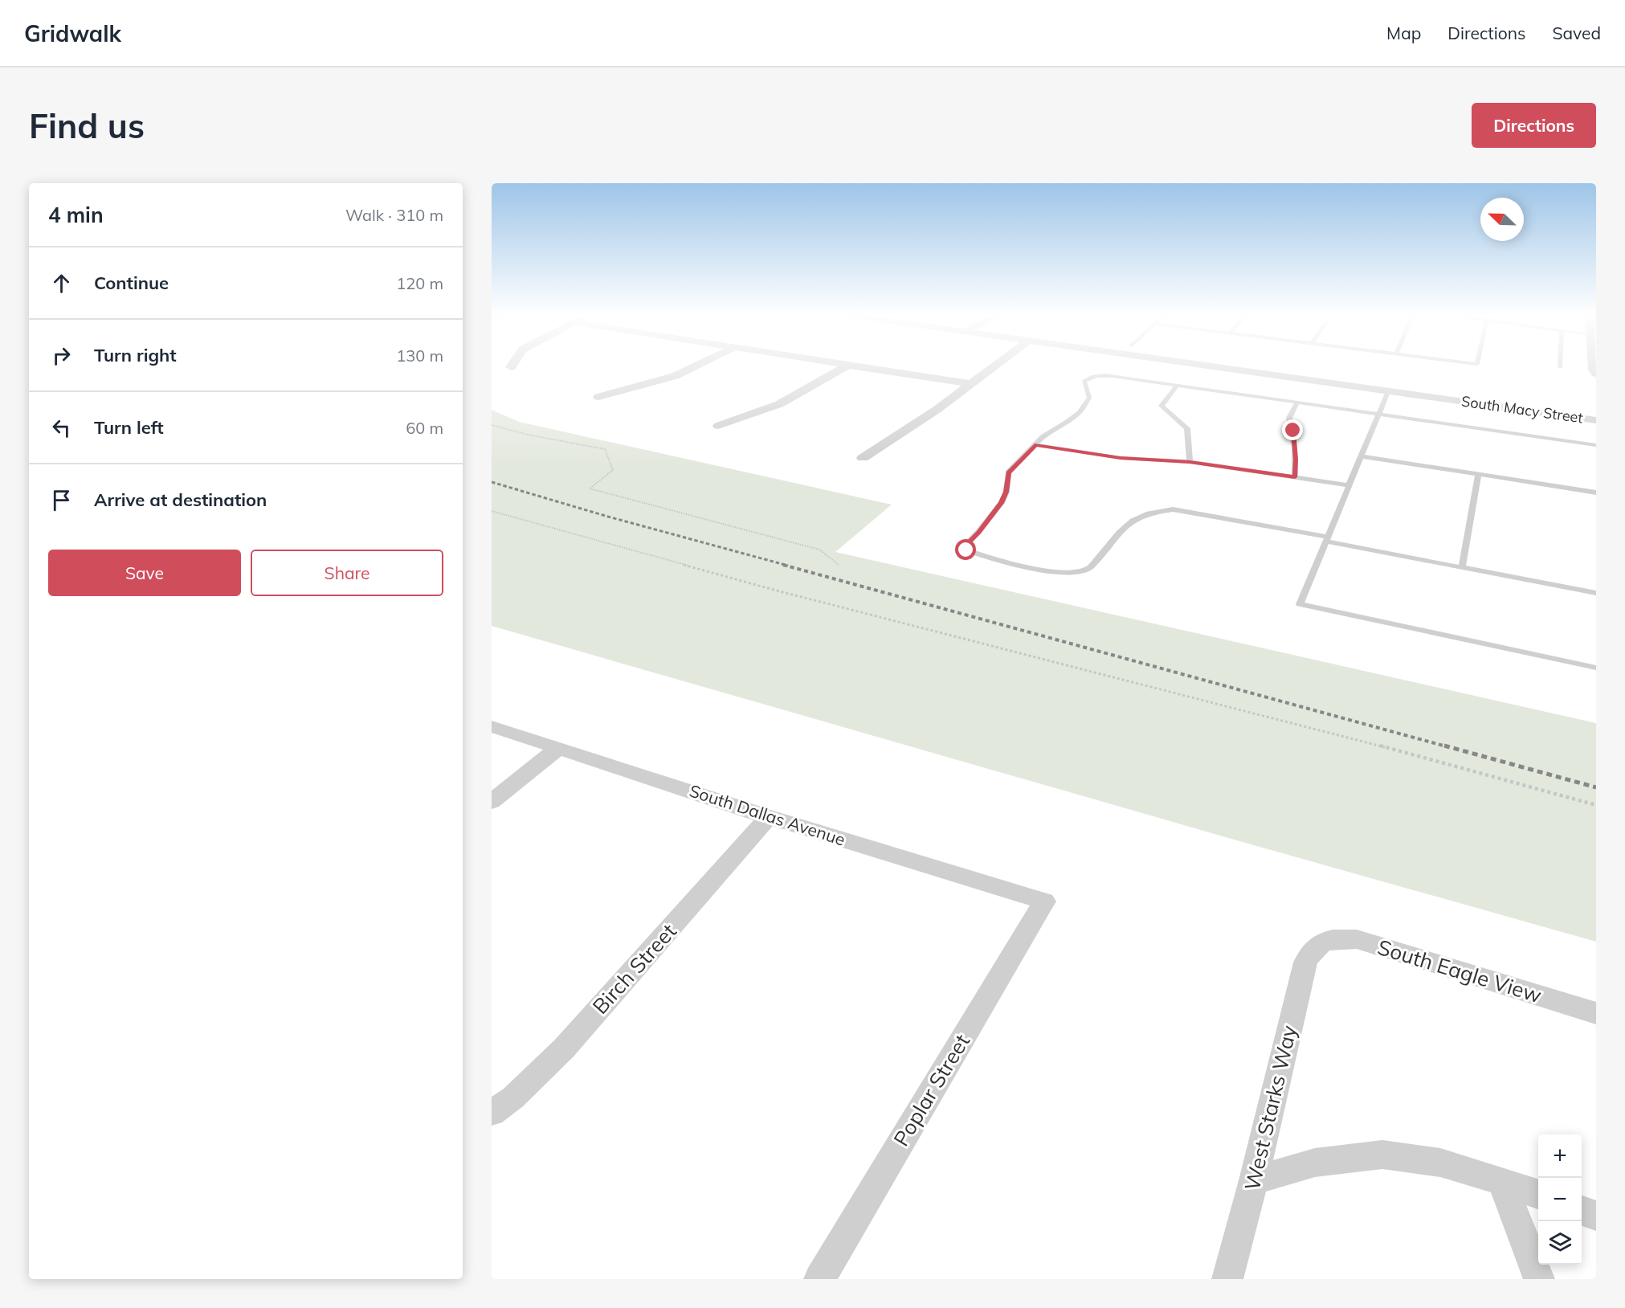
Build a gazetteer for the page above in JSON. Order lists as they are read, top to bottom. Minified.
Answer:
{"streets":{"street":["South Macy Street","South Dallas Avenue","Birch Street","South Eagle View","Poplar Street","West Starks Way"]},"crossings":[["South Dallas Avenue","Birch Street"],["South Dallas Avenue","Poplar Street"],["South Eagle View","West Starks Way"]],"north":"top left","page":{"header":"Gridwalk","nav":["Map","Directions","Saved"],"buttons":["Directions",["Save","Share"]],"title":"Find us","heading":["4 min","Walk · 310 m"],"list":[["Continue","120 m"],["Turn right","130 m"],["Turn left","60 m"],"Arrive at destination"],"map_buttons":["+","−"]}}
